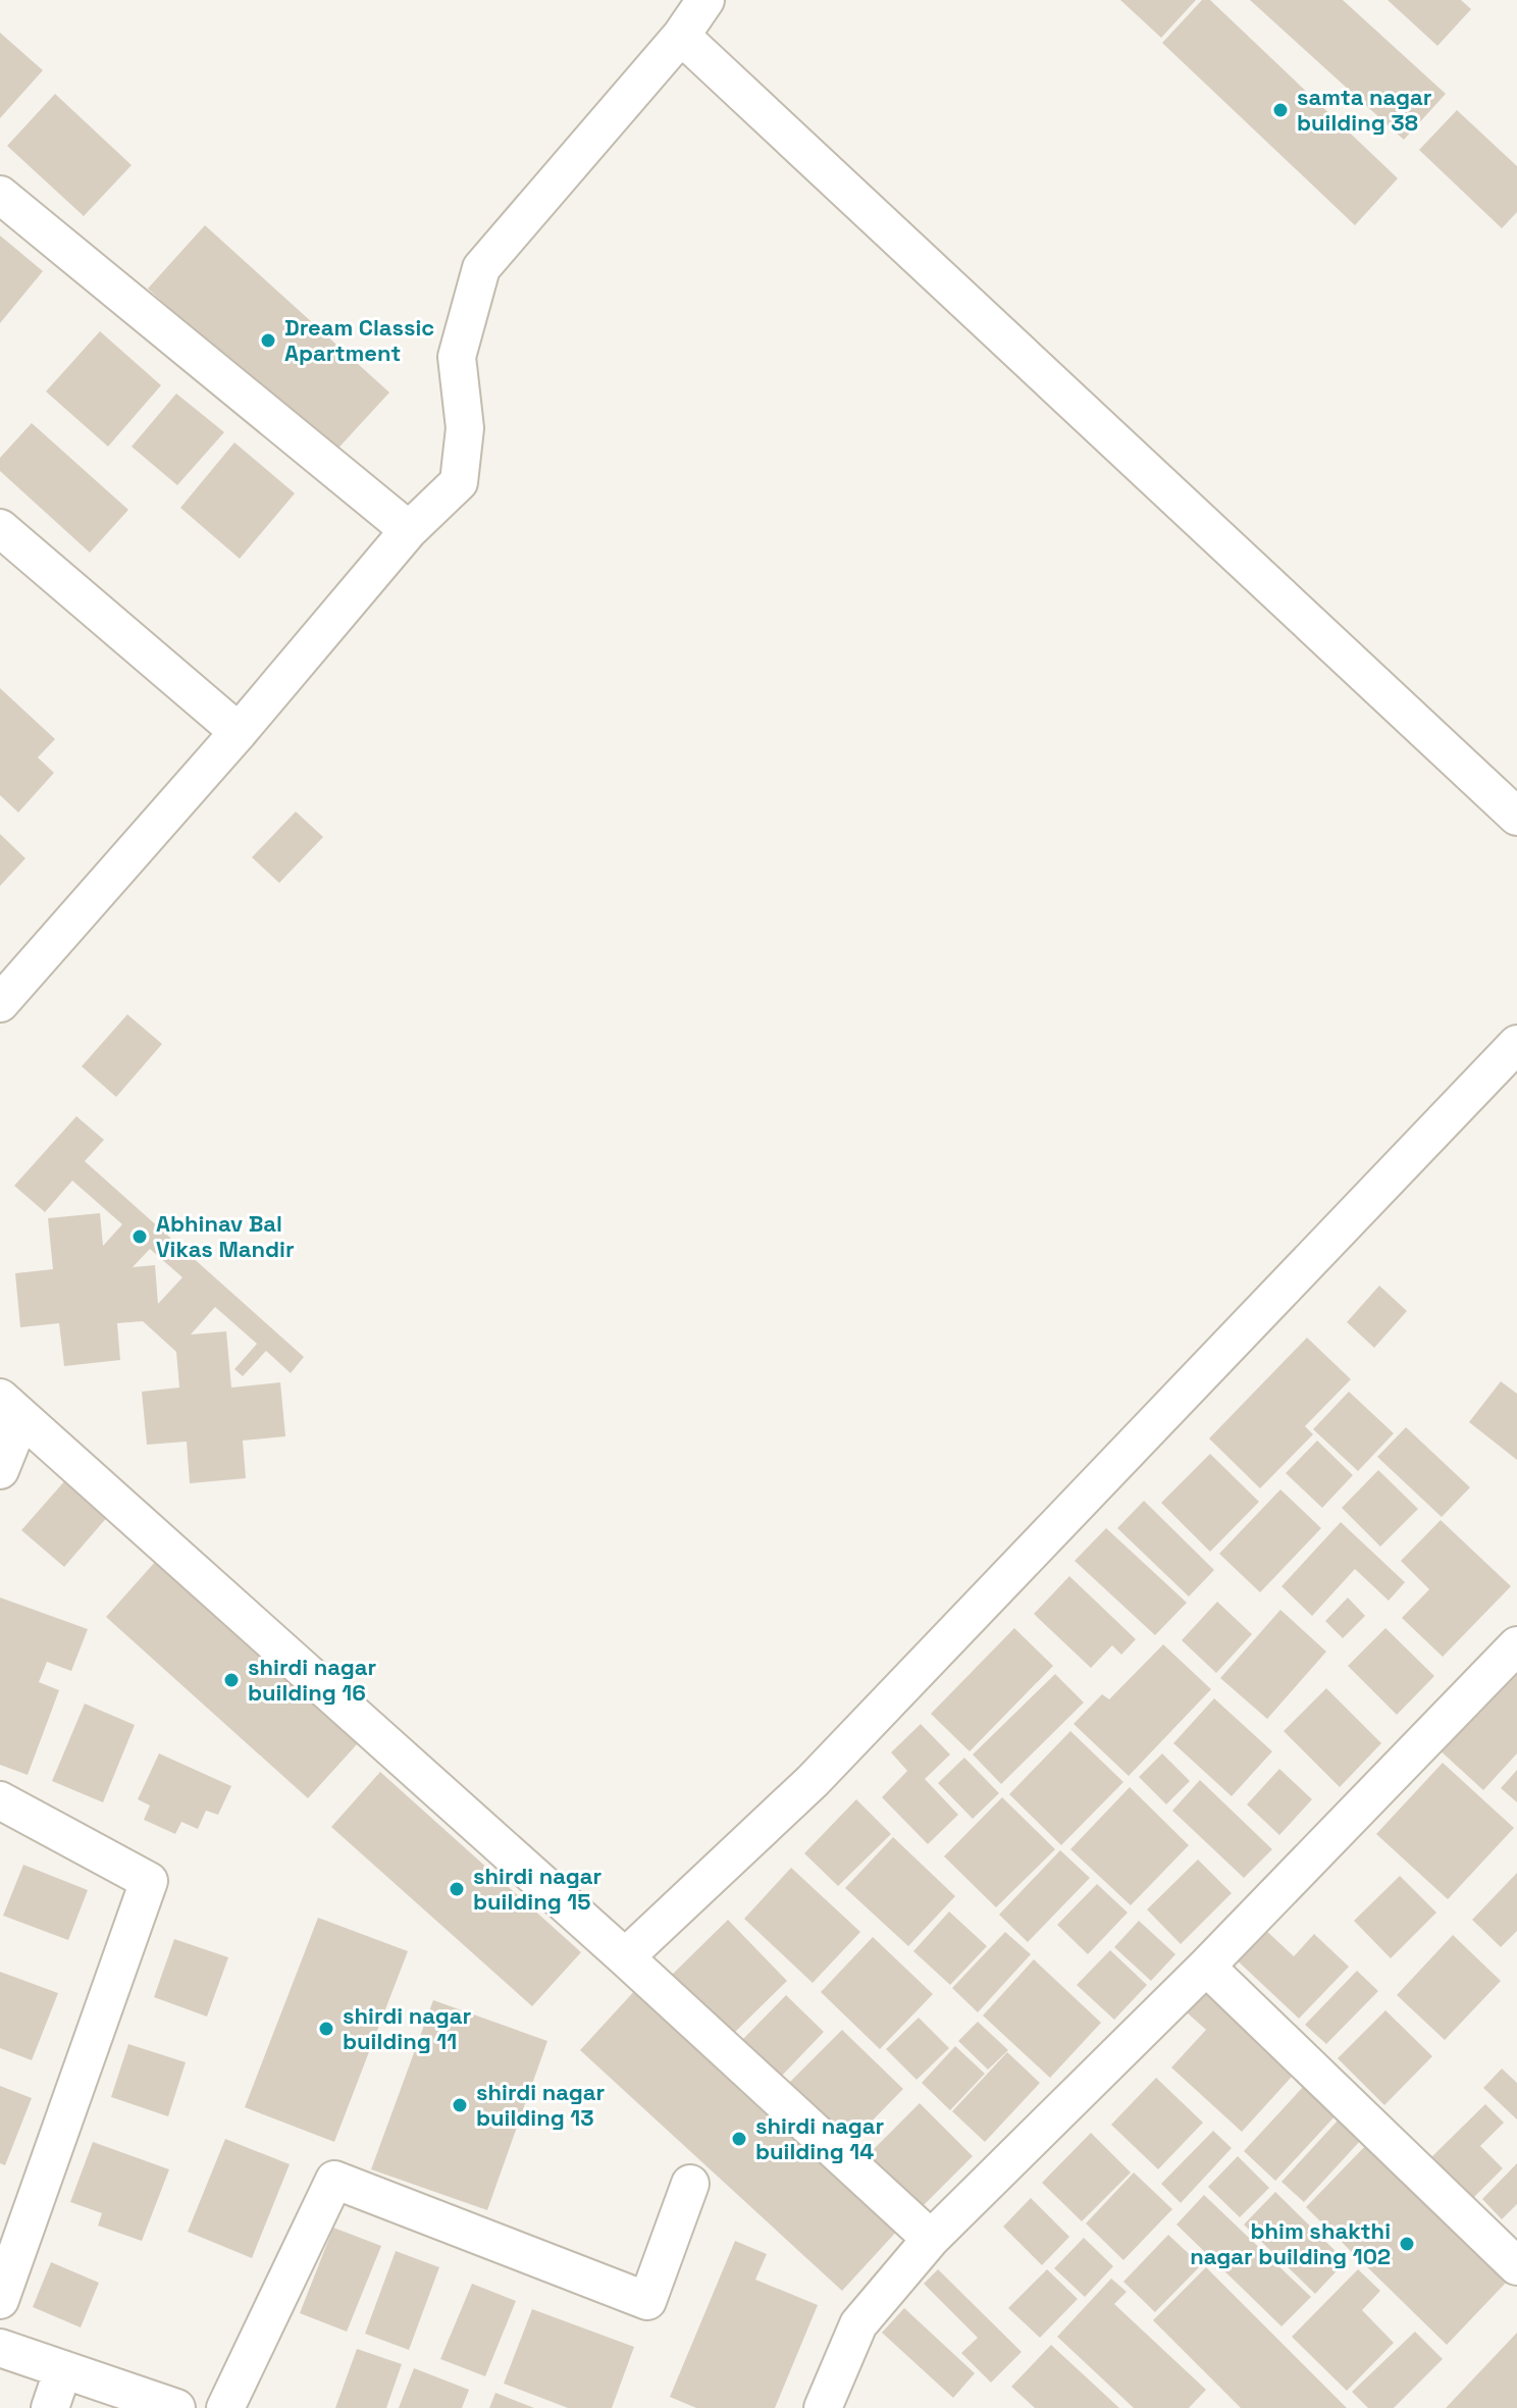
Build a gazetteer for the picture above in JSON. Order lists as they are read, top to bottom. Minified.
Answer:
{"places":["samta nagar building 38","Dream Classic Apartment","Abhinav Bal Vikas Mandir","shirdi nagar building 16","shirdi nagar building 15","shirdi nagar building 11","shirdi nagar building 13","shirdi nagar building 14","bhim shakthi nagar building 102"]}
